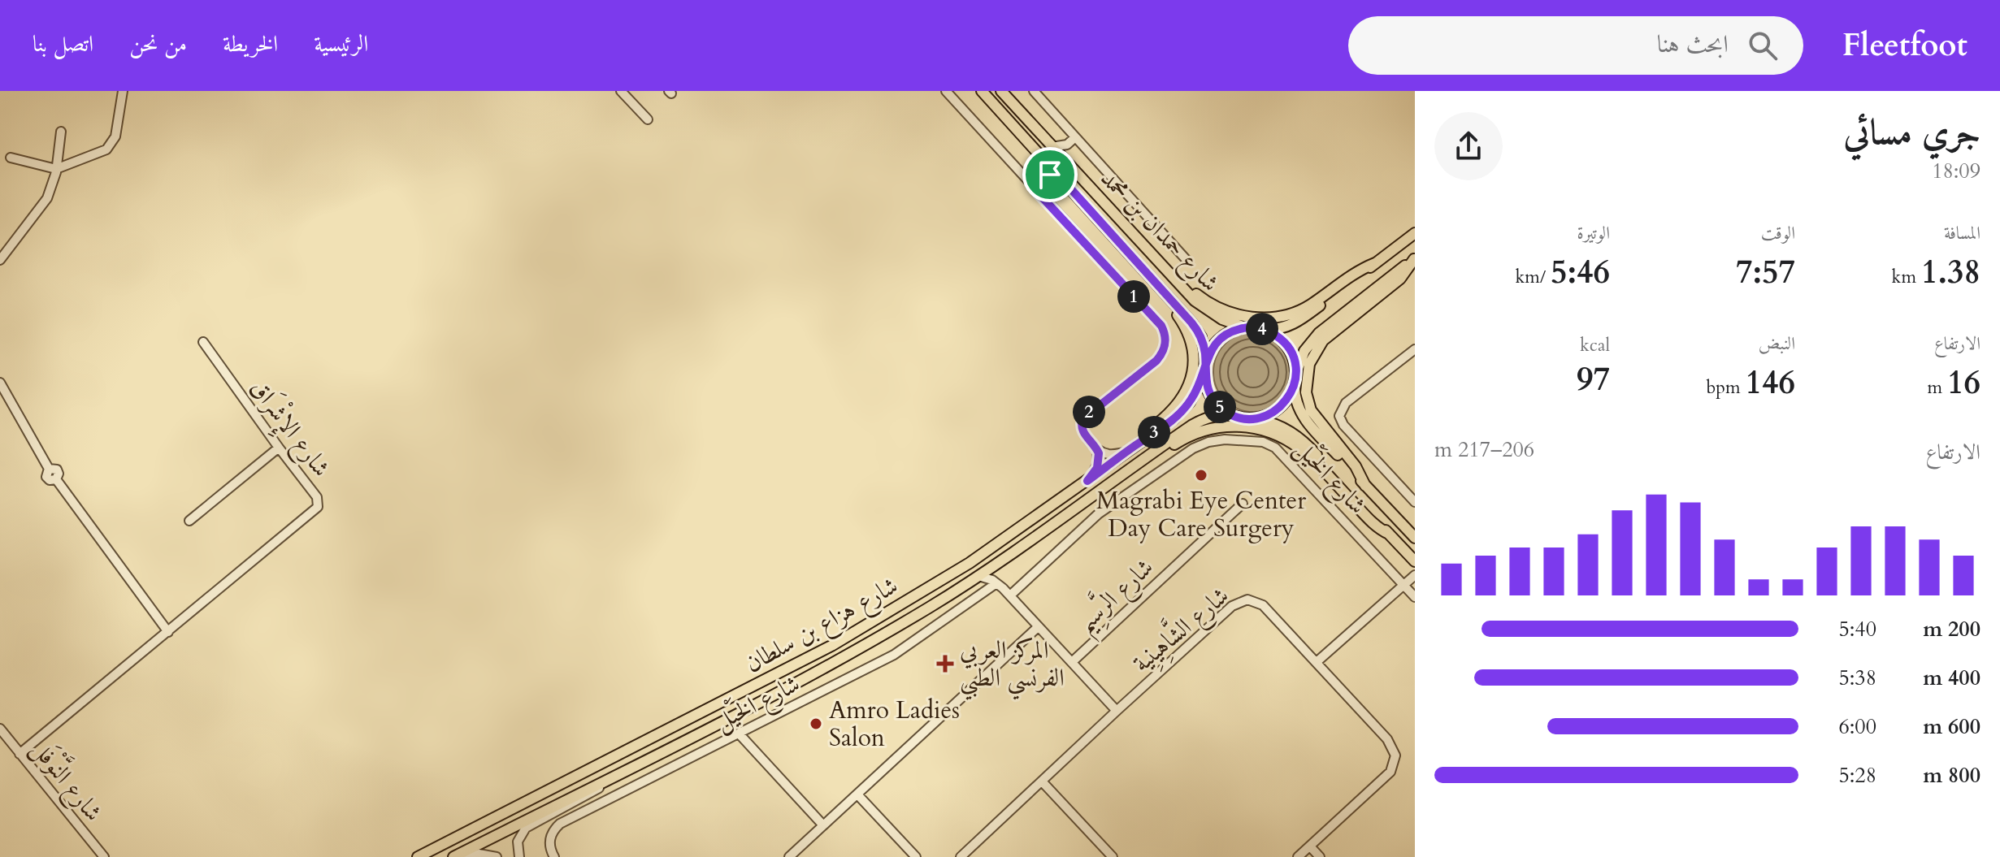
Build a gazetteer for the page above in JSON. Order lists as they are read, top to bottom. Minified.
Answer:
{"streets":{"main road":["شارع حمدان بن محمد","شارع هزاع بن سلطان"],"street":["شارع الإِشْرَاق","شارع الخَيْل","شارع الرَّسِيم","شارع الشَّاهِينِية","شارع النَّوْفَل"]},"crossings":[["شارع حمدان بن محمد","شارع هزاع بن سلطان"],["شارع الإِشْرَاق","شارع النَّوْفَل"]],"places":{"other":["Magrabi Eye Center Day Care Surgery","Amro Ladies Salon"],"health":["المركز العربي الفرنسي الطبي"]},"page":{"header":"Fleetfoot","search":"ابحث هنا","nav":["الرئيسية","الخريطة","من نحن","اتصل بنا"],"heading":["جري مسائي","18:09"],"stats":[["المسافة","1.38 km"],["الوقت","7:57"],["الوتيرة","5:46 /km"],["الارتفاع","16 m"],["النبض","146 bpm"],["kcal","97"]],"pins":["1","4","5","2","3"],"chart":["الارتفاع","206–217 m"],"list":[{"name":"200 m","note":"5:40"},{"name":"400 m","note":"5:38"},{"name":"600 m","note":"6:00"},{"name":"800 m","note":"5:28"}]}}
